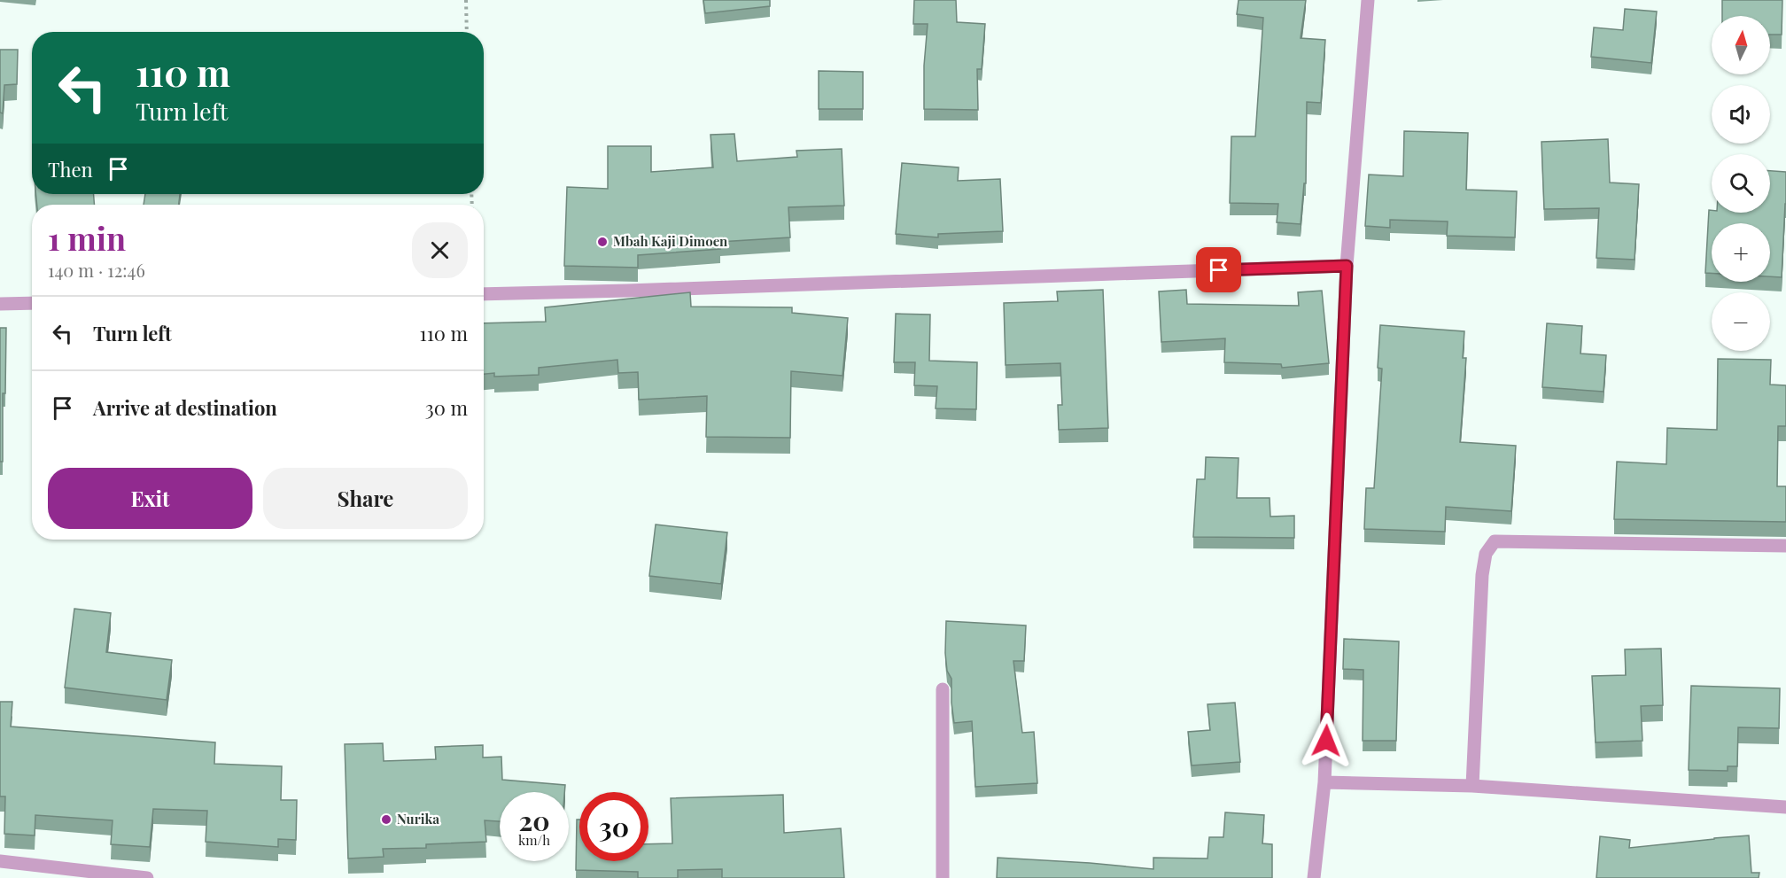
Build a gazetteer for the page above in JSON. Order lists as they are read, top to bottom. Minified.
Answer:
{"places":["Mbah Kaji Dimoen","Nurika"],"north":"top","page":{"map_buttons":["+","−"],"turn":["110 m","Turn left"],"then":"Then","heading":["1 min","140 m · 12:46"],"list":[{"name":"Turn left","value":"110 m"},{"name":"Arrive at destination","value":"30 m"}],"buttons":["Exit","Share"],"speed":"20 km/h","limit":"30"}}
